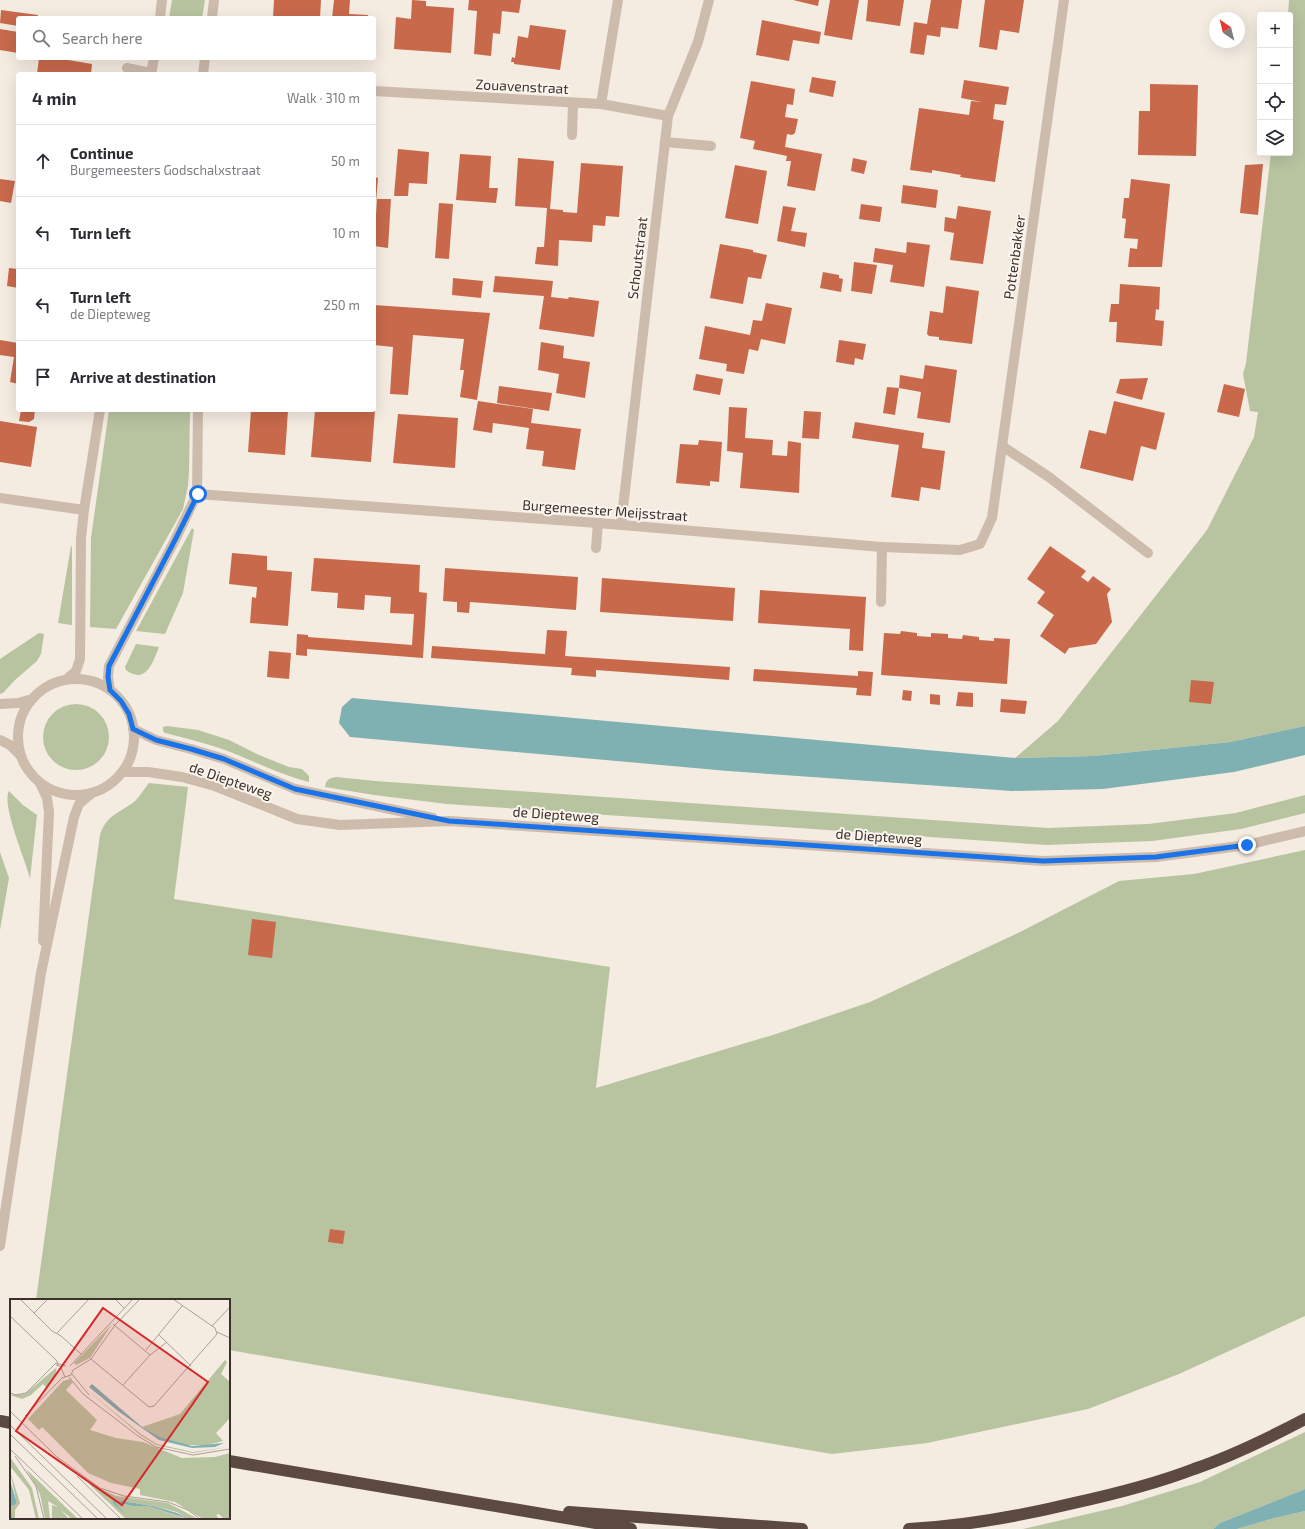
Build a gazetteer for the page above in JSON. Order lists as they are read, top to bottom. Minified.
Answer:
{"streets":{"street":["Zouavenstraat","Pottenbakker","Schoutstraat","Burgemeester Meijsstraat","de Diepteweg"]},"crossings":[["Zouavenstraat","Schoutstraat"],["Pottenbakker","Burgemeester Meijsstraat"],["Schoutstraat","Burgemeester Meijsstraat"]],"north":"top left","page":{"map_buttons":["+","−"],"search":"Search here","heading":["4 min","Walk · 310 m"],"list":[["Continue","Burgemeesters Godschalxstraat","50 m"],["Turn left","10 m"],["Turn left","de Diepteweg","250 m"],"Arrive at destination"]}}
